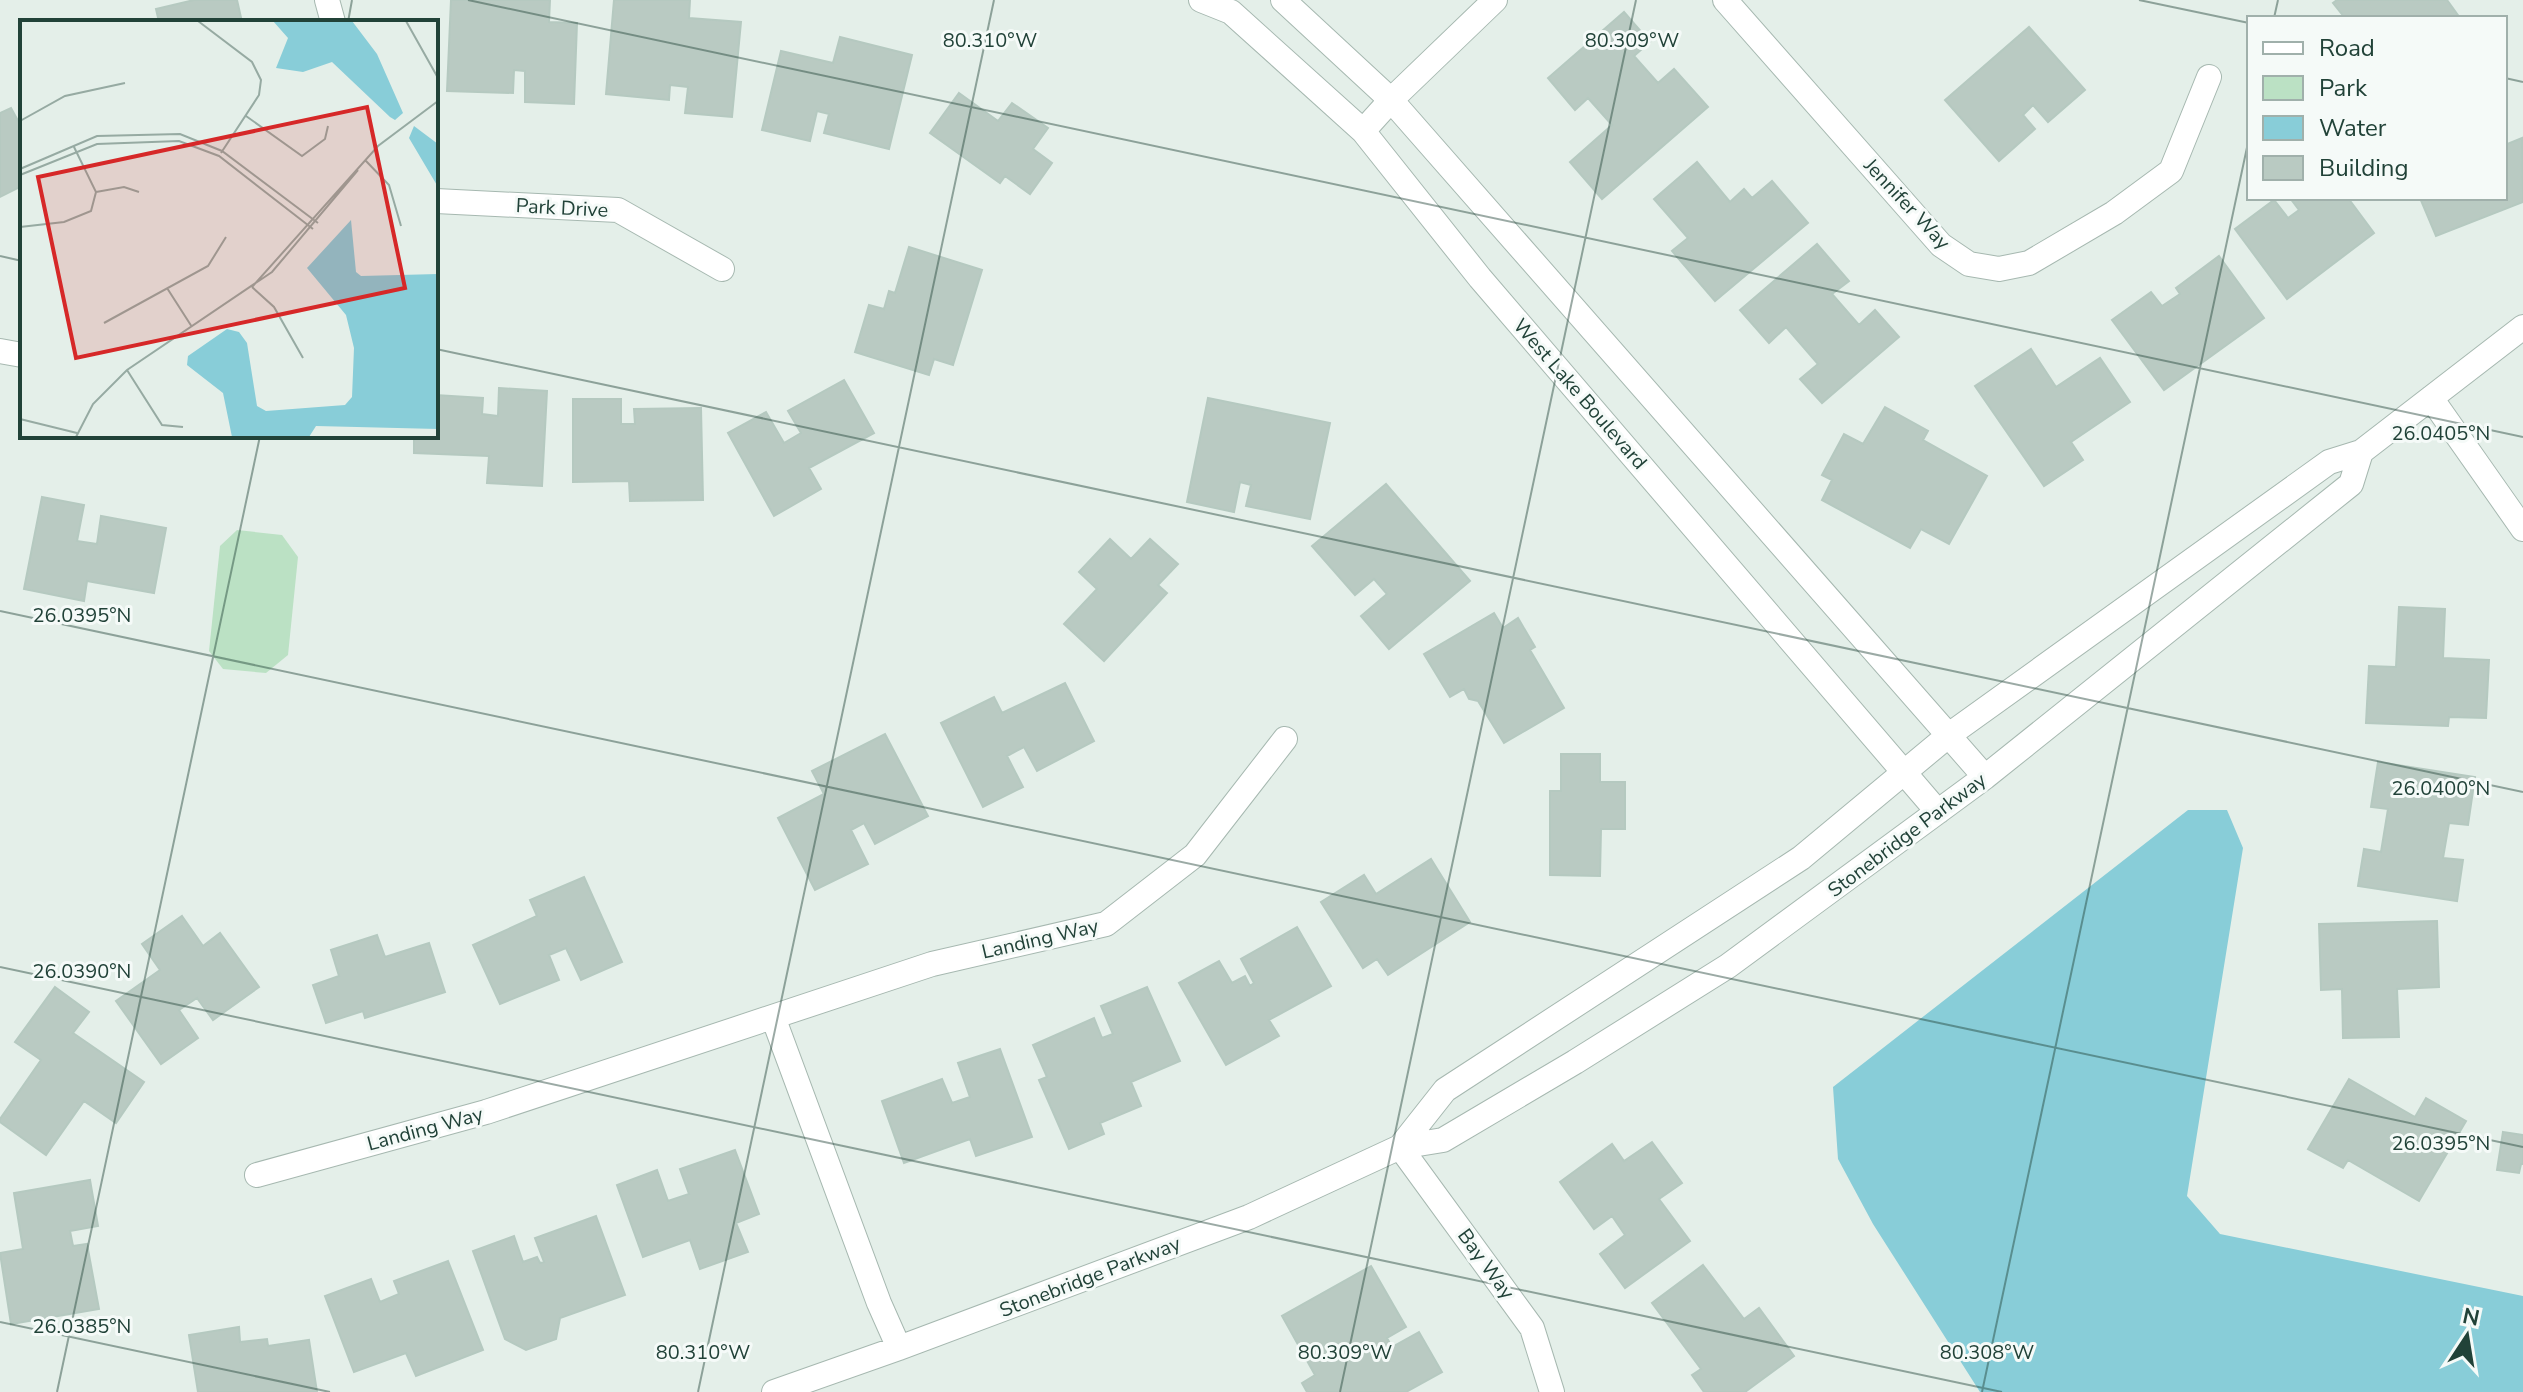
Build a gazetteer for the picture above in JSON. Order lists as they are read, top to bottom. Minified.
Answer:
{"streets":{"street":["Jennifer Way","Park Drive","West Lake Boulevard","Stonebridge Parkway","Landing Way","Bay Way"]},"crossings":[["West Lake Boulevard","Stonebridge Parkway"],["Stonebridge Parkway","Bay Way"]],"legend":["Road","Park","Water","Building"],"north":"top","coordinates":["80.310°W","80.309°W","26.0405°N","26.0395°N","26.0400°N","26.0390°N","26.0385°N","80.308°W"]}
